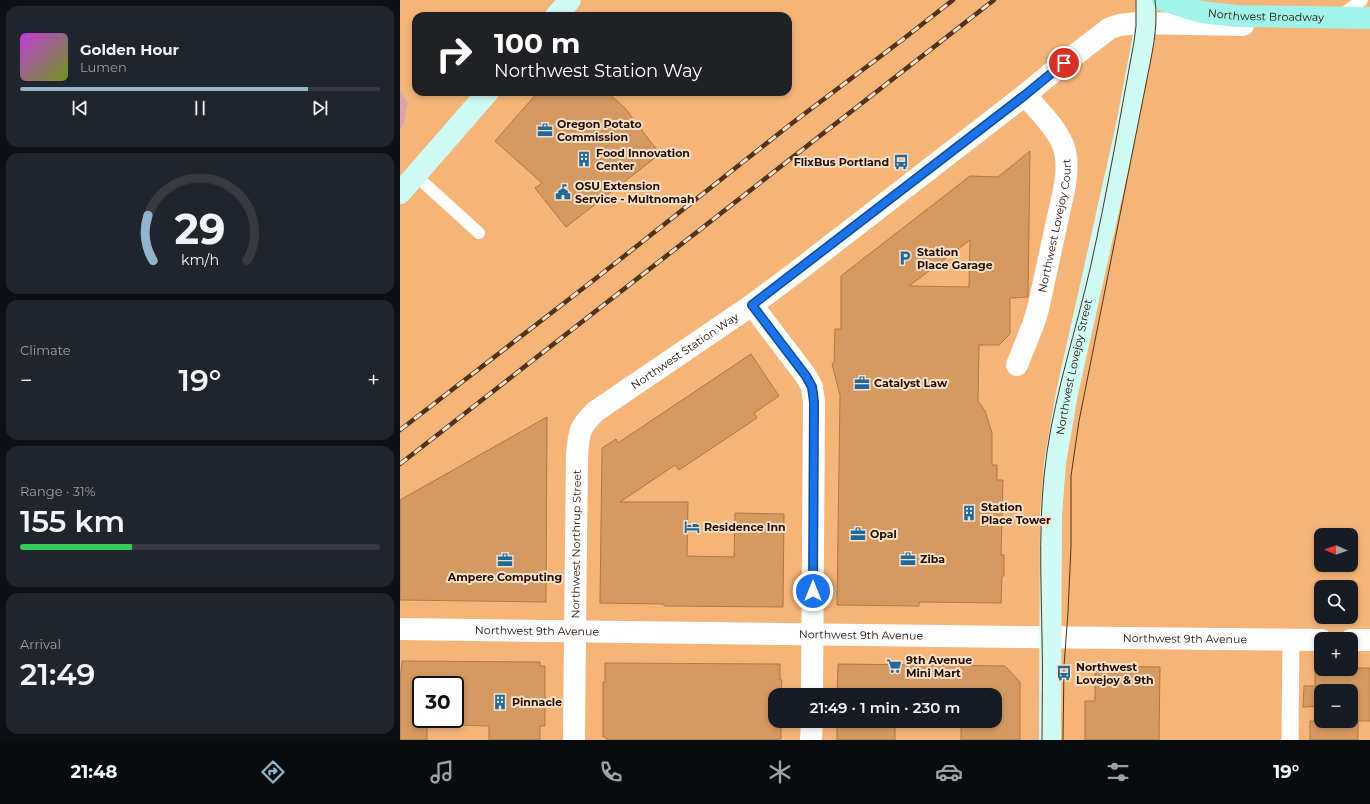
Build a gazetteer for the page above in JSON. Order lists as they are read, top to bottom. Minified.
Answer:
{"streets":{"main road":["Northwest Broadway","Northwest Lovejoy Street"],"street":["Northwest Lovejoy Court","Northwest Station Way","Northwest Northrup Street","Northwest 9th Avenue"]},"crossings":[["Northwest Lovejoy Court","Northwest Station Way"],["Northwest Station Way","Northwest Northrup Street"],["Northwest Lovejoy Street","Northwest 9th Avenue"],["Northwest Northrup Street","Northwest 9th Avenue"]],"places":{"office":["Oregon Potato Commission","Catalyst Law","Opal","Ziba","Ampere Computing"],"building":["Food Innovation Center","Station Place Tower","Pinnacle"],"bus stop":["FlixBus Portland","Northwest Lovejoy & 9th"],"public building":["OSU Extension Service - Multnomah"],"parking":["Station Place Garage"],"hotel":["Residence Inn"],"supermarket":["9th Avenue Mini Mart"]},"north":"left","page":{"turn":["100 m","Northwest Station Way"],"song":["Golden Hour","Lumen"],"tile":["Climate",["Range · 31%","155 km"],["Arrival","21:49"]],"heat":["−","19°","+"],"map_buttons":["+","−"],"limit":"30","trip":"21:49 · 1 min · 230 m","tabs":["21:48","19°"],"gauge":["29","km/h"]}}
